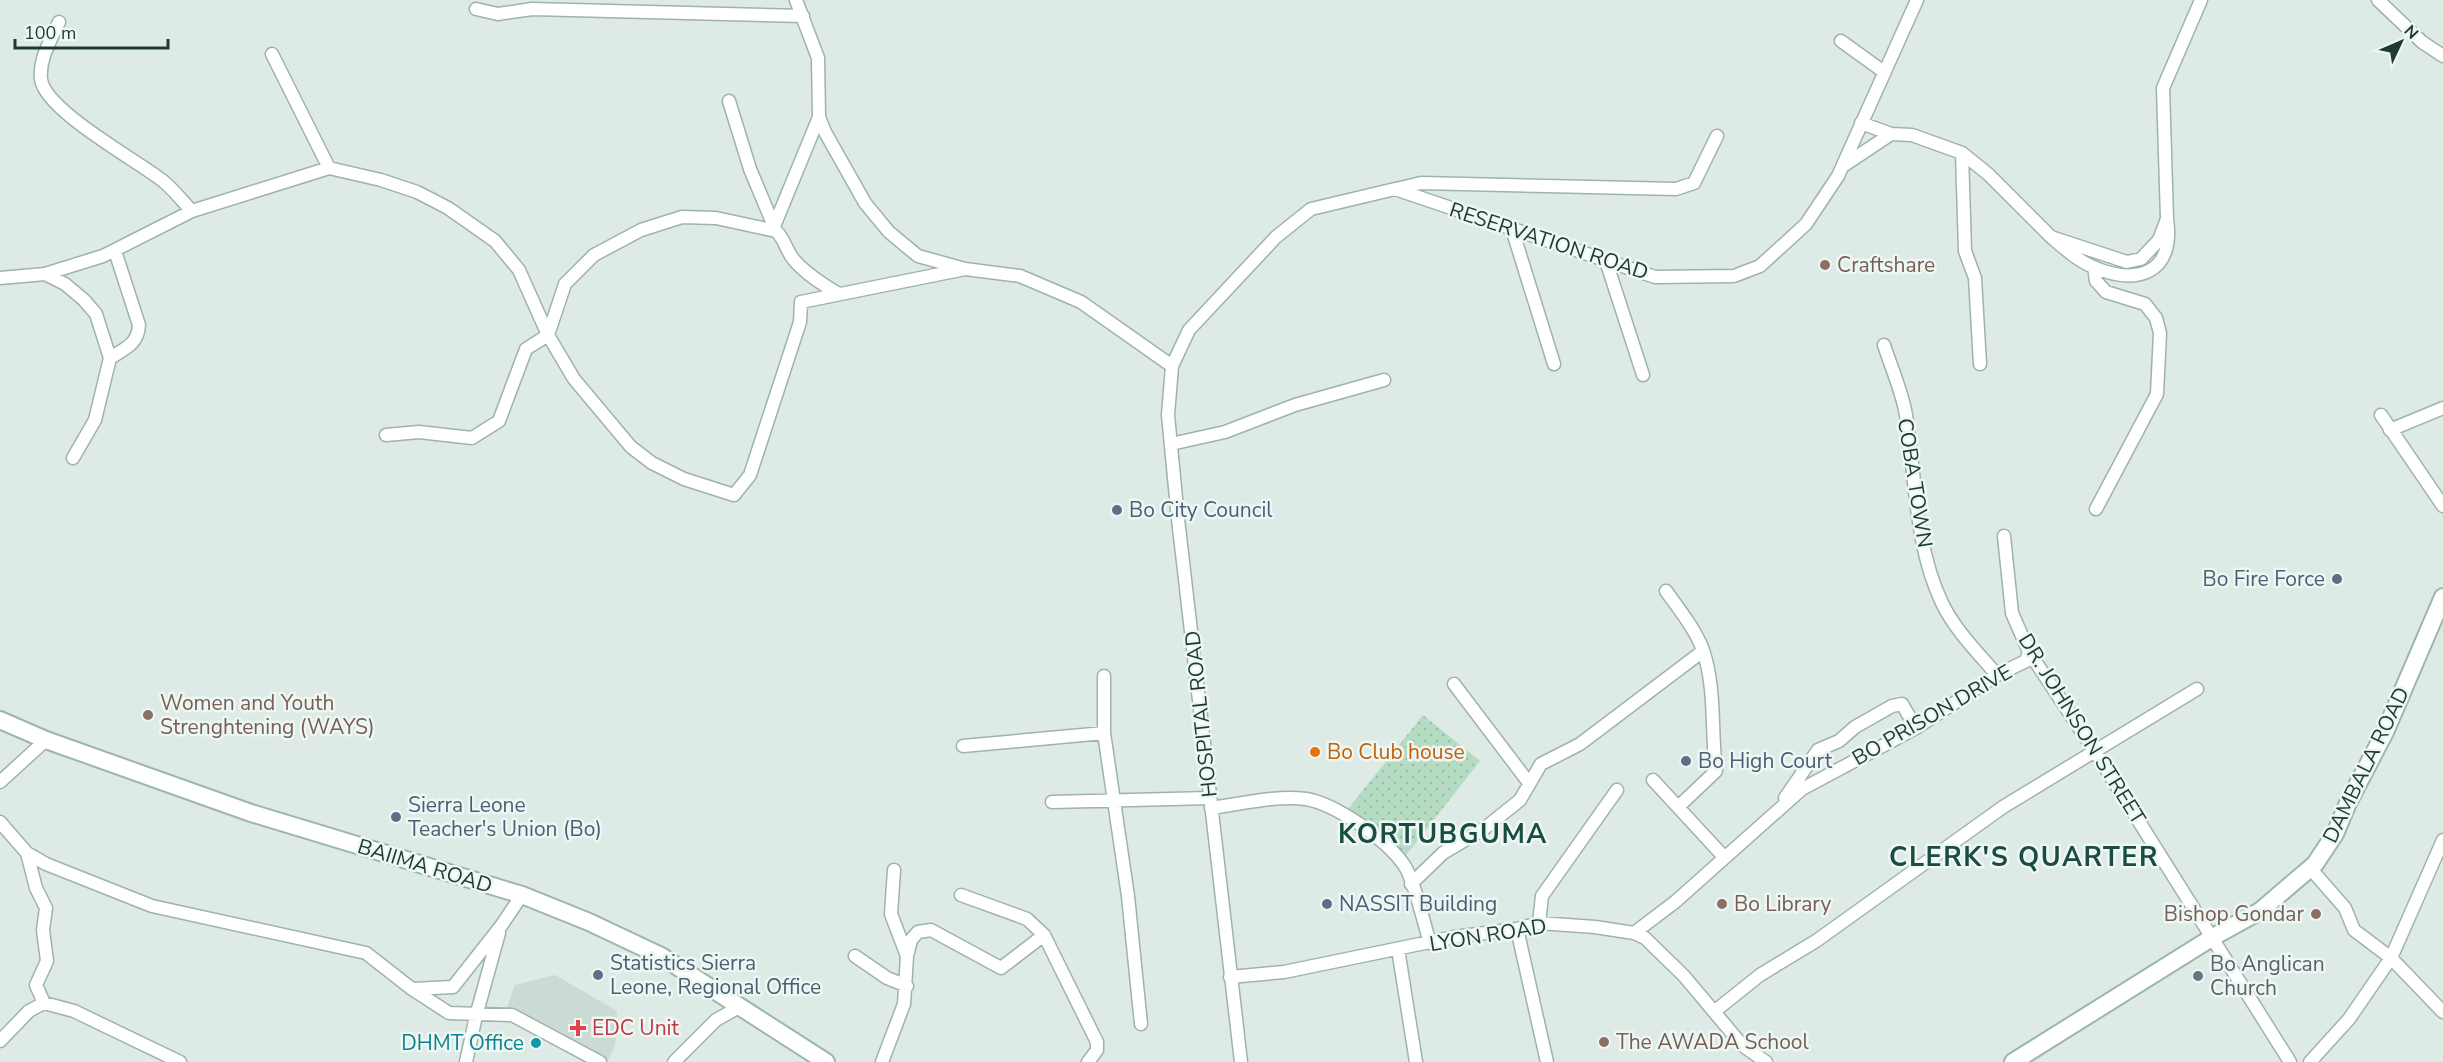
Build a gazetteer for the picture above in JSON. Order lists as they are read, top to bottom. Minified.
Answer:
{"streets":{"street":["RESERVATION ROAD","COBA TOWN","HOSPITAL ROAD","BO PRISON DRIVE","DR. JOHNSON STREET","DAMBALA ROAD","BAIIMA ROAD","LYON ROAD"]},"crossings":[["COBA TOWN","BO PRISON DRIVE"],["HOSPITAL ROAD","LYON ROAD"],["BO PRISON DRIVE","DR. JOHNSON STREET"],["BO PRISON DRIVE","LYON ROAD"],["DR. JOHNSON STREET","DAMBALA ROAD"]],"districts":["KORTUBGUMA","CLERK'S QUARTER"],"places":{"other":["Craftshare","Bo City Council","Bo Fire Force","Women and Youth Strenghtening (WAYS)","Bo Club house","Bo High Court","Sierra Leone Teacher's Union (Bo)","NASSIT Building","Bo Library","Bishop Gondar","Statistics Sierra Leone, Regional Office","Bo Anglican Church","The AWADA School","DHMT Office"],"health":["EDC Unit"]},"scale_bar":"100 m","north":"top right"}
